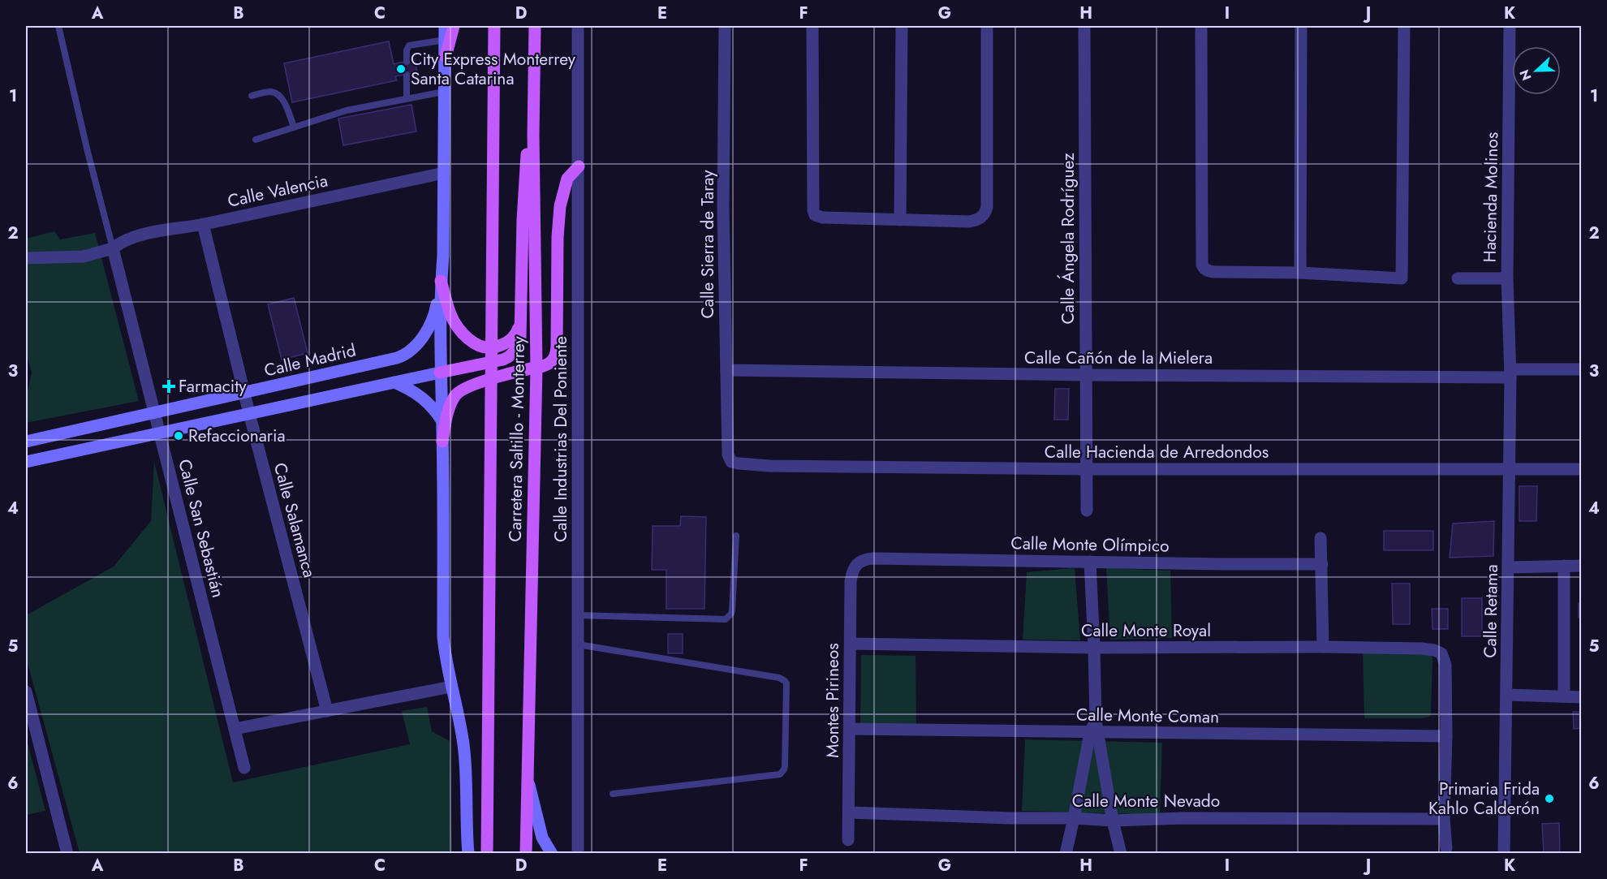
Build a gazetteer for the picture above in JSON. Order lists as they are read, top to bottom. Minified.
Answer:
{"streets":{"main road":["Carretera Saltillo - Monterrey"],"street":["Calle Valencia","Hacienda Molinos","Calle Ángela Rodríguez","Calle Sierra de Taray","Calle Cañón de la Mielera","Calle Madrid","Calle Industrias Del Poniente","Calle Hacienda de Arredondos","Calle Salamanca","Calle San Sebastián","Calle Monte Olímpico","Calle Retama","Calle Monte Royal","Montes Pirineos","Calle Monte Coman","Calle Monte Nevado"]},"crossings":[["Calle Valencia","Calle Salamanca"],["Calle Valencia","Calle San Sebastián"],["Hacienda Molinos","Calle Cañón de la Mielera"],["Hacienda Molinos","Calle Retama"],["Calle Ángela Rodríguez","Calle Cañón de la Mielera"],["Calle Ángela Rodríguez","Calle Hacienda de Arredondos"],["Calle Sierra de Taray","Calle Cañón de la Mielera"],["Calle Sierra de Taray","Calle Hacienda de Arredondos"],["Calle Cañón de la Mielera","Calle Retama"],["Calle Madrid","Calle Salamanca"],["Calle Madrid","Calle San Sebastián"],["Calle Hacienda de Arredondos","Calle Retama"],["Calle Monte Olímpico","Montes Pirineos"],["Calle Monte Royal","Montes Pirineos"],["Calle Monte Royal","Calle Monte Coman"],["Montes Pirineos","Calle Monte Coman"],["Montes Pirineos","Calle Monte Nevado"]],"places":{"other":["City Express Monterrey Santa Catarina","Refaccionaria","Primaria Frida Kahlo Calderón"],"health":["Farmacity"]},"north":"left","grid":{"columns":["A","B","C","D","E","F","G","H","I","J","K"],"rows":["1","2","3","4","5","6"]}}
